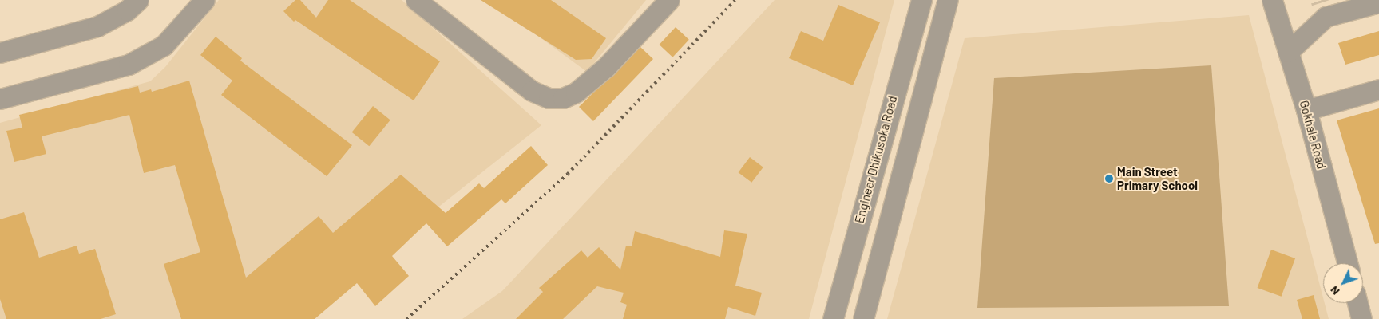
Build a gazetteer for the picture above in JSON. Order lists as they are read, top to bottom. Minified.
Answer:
{"streets":{"street":["Gokhale Road","Engineer Dhikusoka Road"]},"places":["Main Street Primary School"],"north":"bottom left"}
